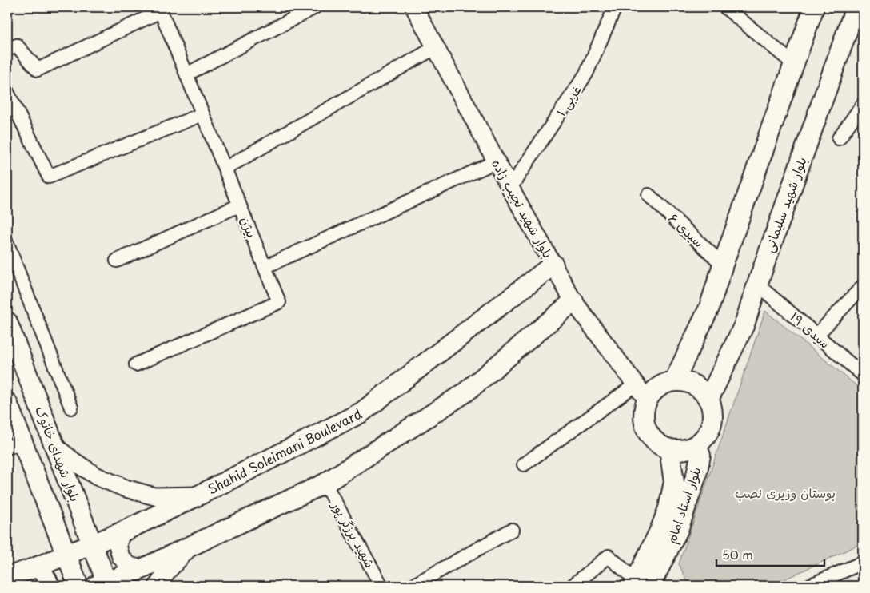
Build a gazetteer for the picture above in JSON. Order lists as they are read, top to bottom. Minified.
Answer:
{"streets":{"main road":["بلوار شهید سلیمانی","Shahid Soleimani Boulevard","بلوار شهدای خانوک","بلوار استاد امام"],"street":["غربی ۱","بلوار شهید نجیب زاده","بیژن","سیدی ۶","سیدی ۱۹","شهید برزگر پور"]},"crossings":[["غربی ۱","بلوار شهید نجیب زاده"],["بلوار شهید سلیمانی","بلوار شهید نجیب زاده"],["بلوار شهید سلیمانی","سیدی ۱۹"],["بلوار شهید سلیمانی","بلوار استاد امام"],["بلوار شهید نجیب زاده","Shahid Soleimani Boulevard"],["بلوار شهید نجیب زاده","بلوار استاد امام"],["Shahid Soleimani Boulevard","بلوار شهدای خانوک"]],"parks":["بوستان وزیری نصب"],"scale_bar":"50 m"}
